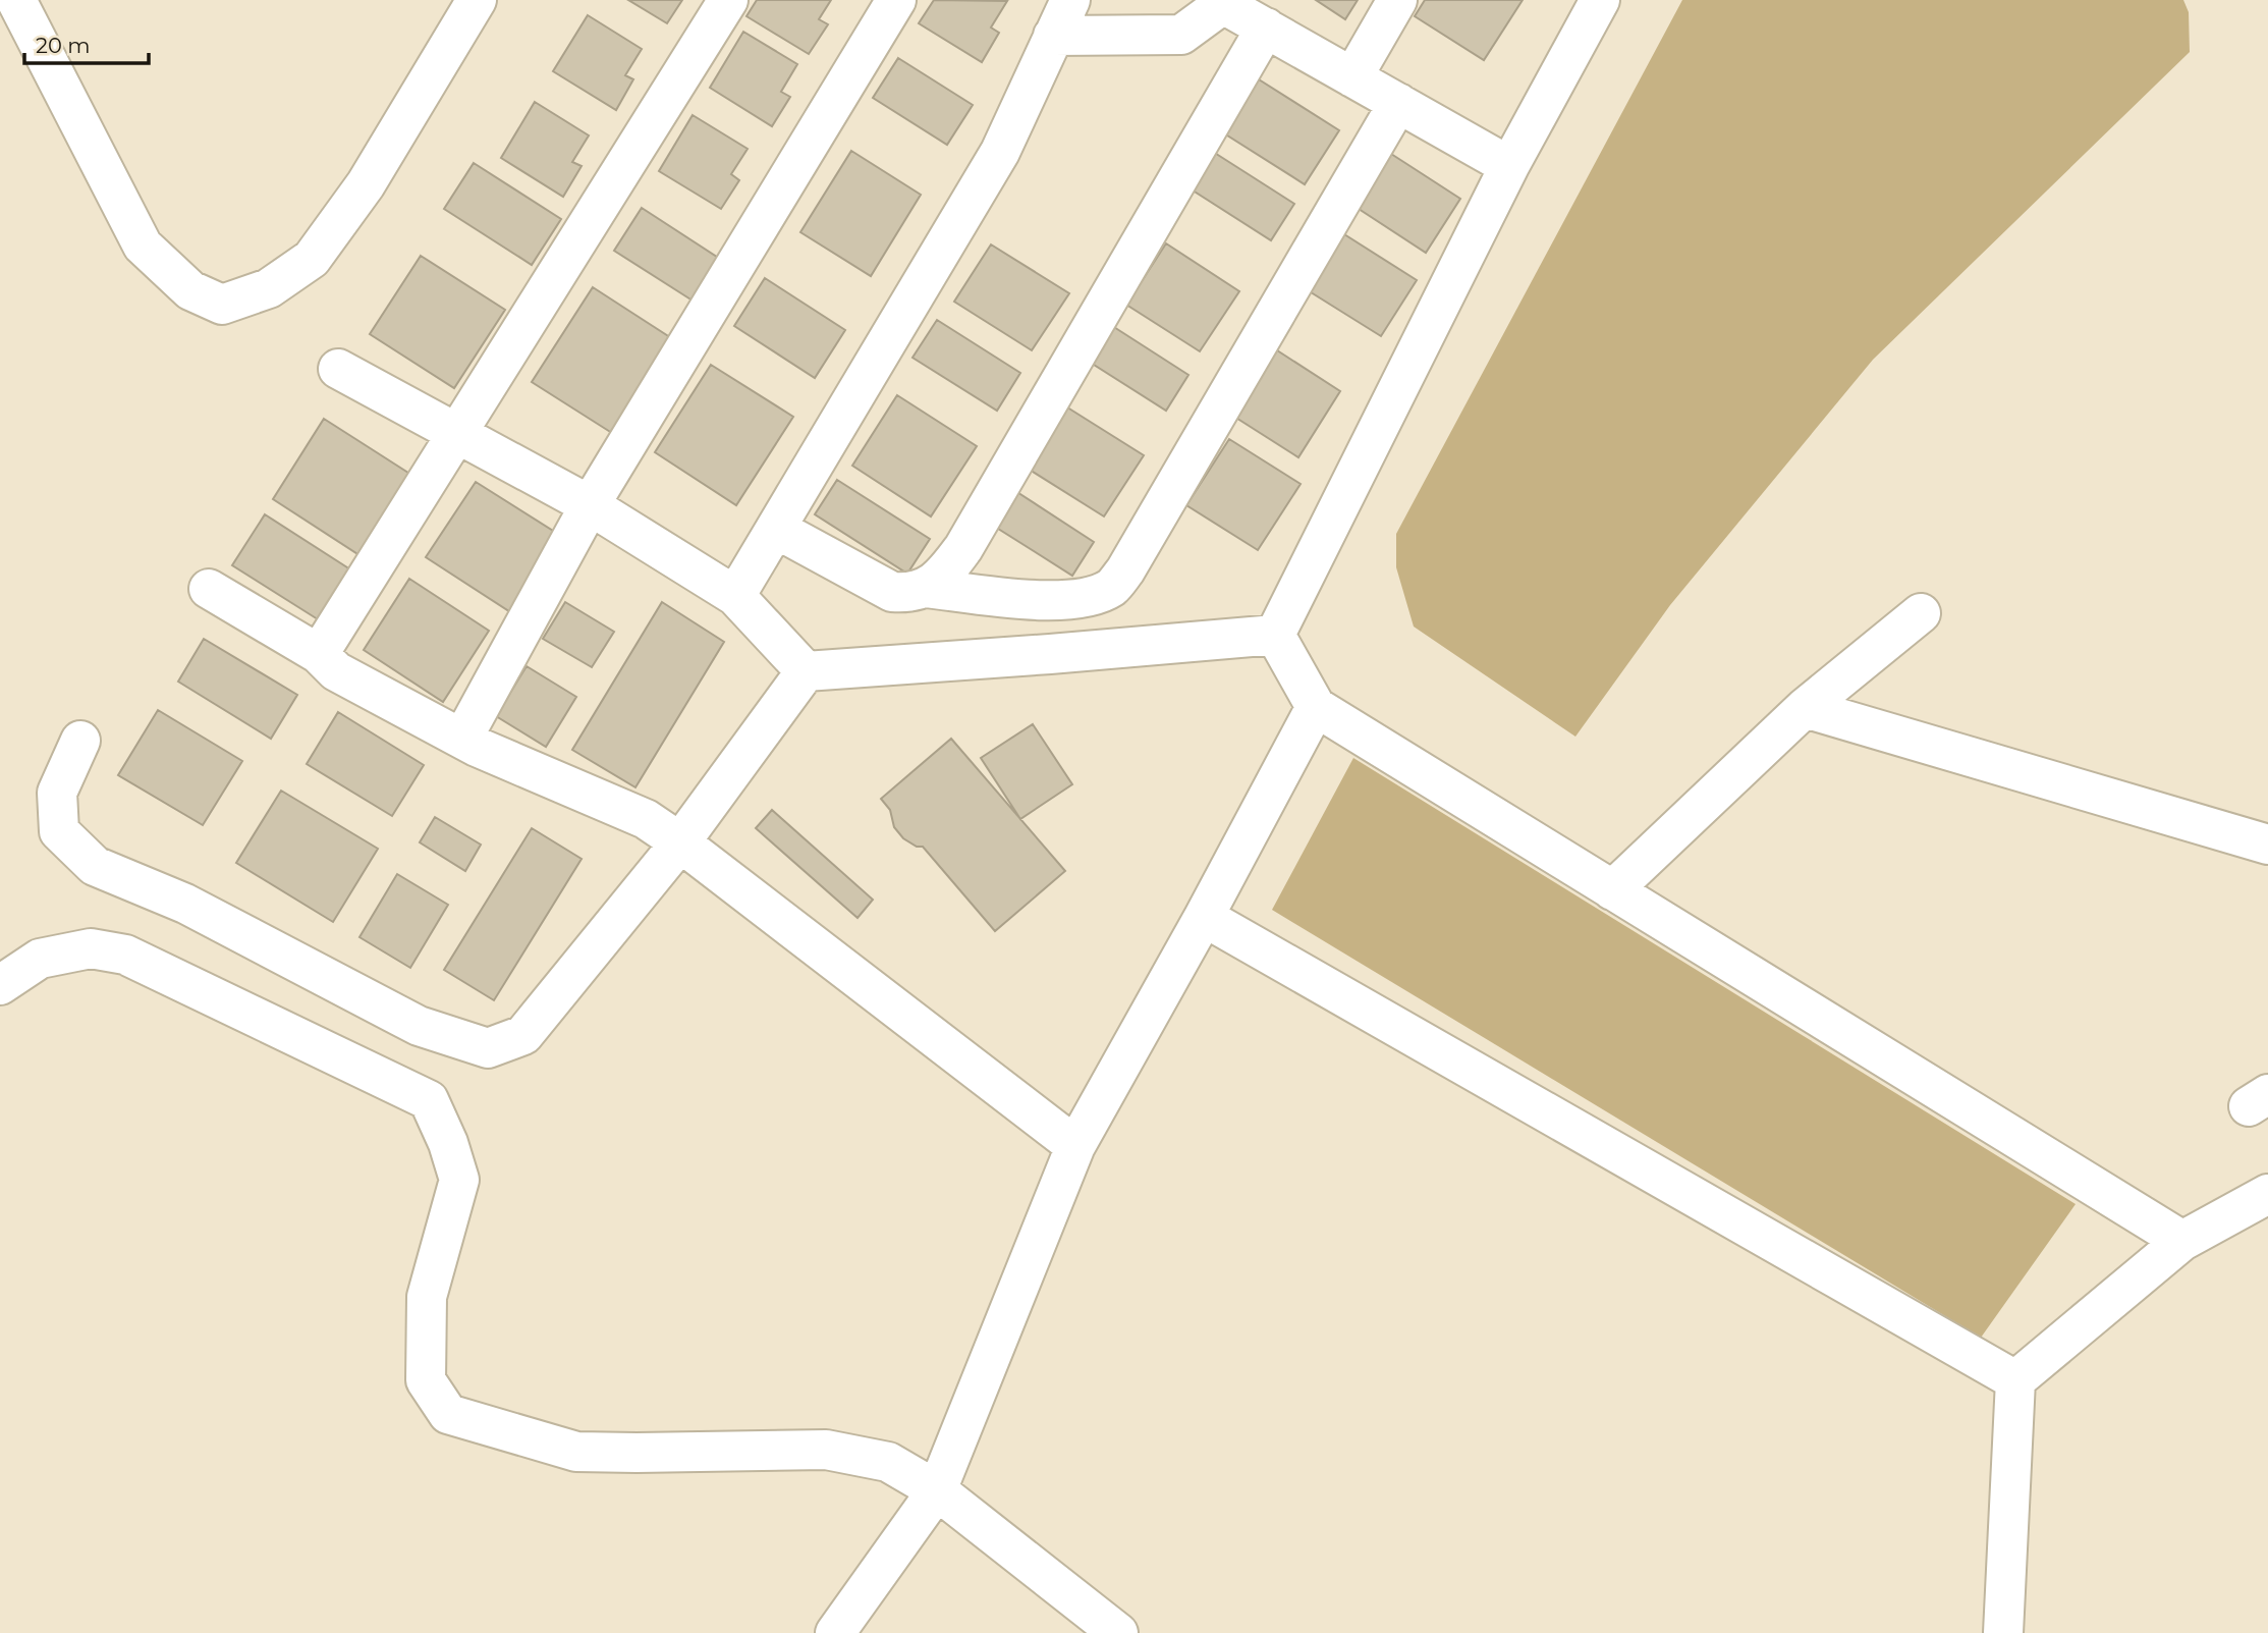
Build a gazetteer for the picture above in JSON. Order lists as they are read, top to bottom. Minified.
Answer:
{"scale_bar":"20 m"}
